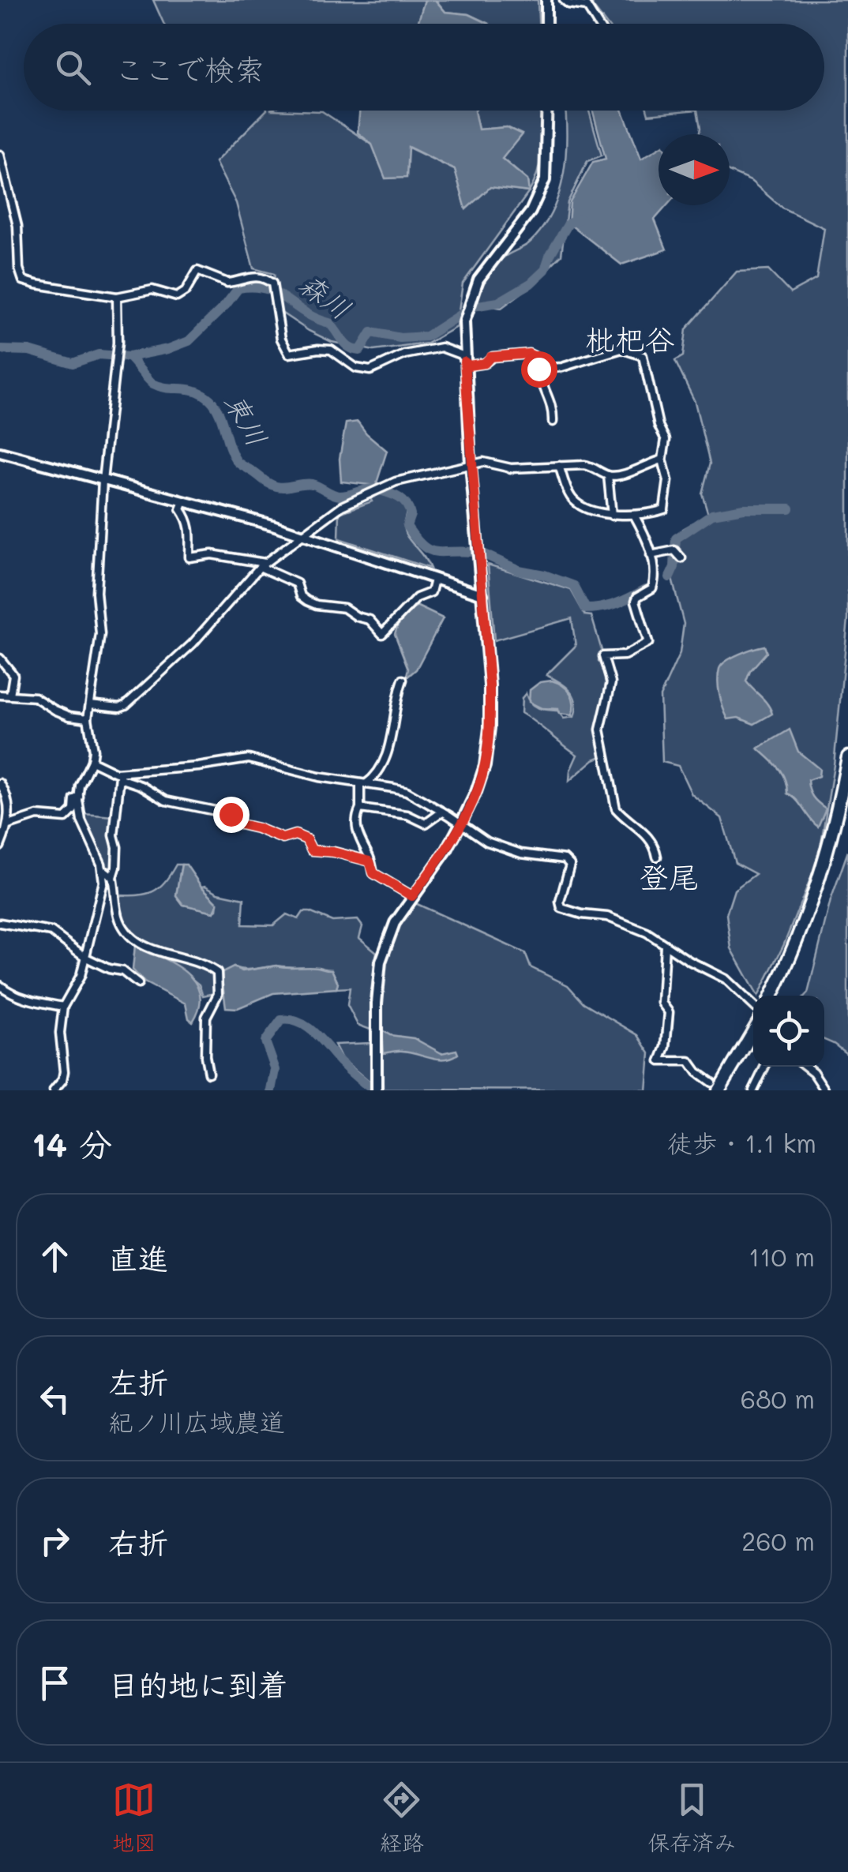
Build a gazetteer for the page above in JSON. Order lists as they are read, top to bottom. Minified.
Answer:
{"districts":["枇杷谷","登尾"],"water":["森川","東川"],"north":"right","page":{"search":"ここで検索","heading":["14 分","徒歩 · 1.1 km"],"list":[["直進","110 m"],["左折","紀ノ川広域農道","680 m"],["右折","260 m"],"目的地に到着"],"nav":["地図","経路","保存済み"]}}
